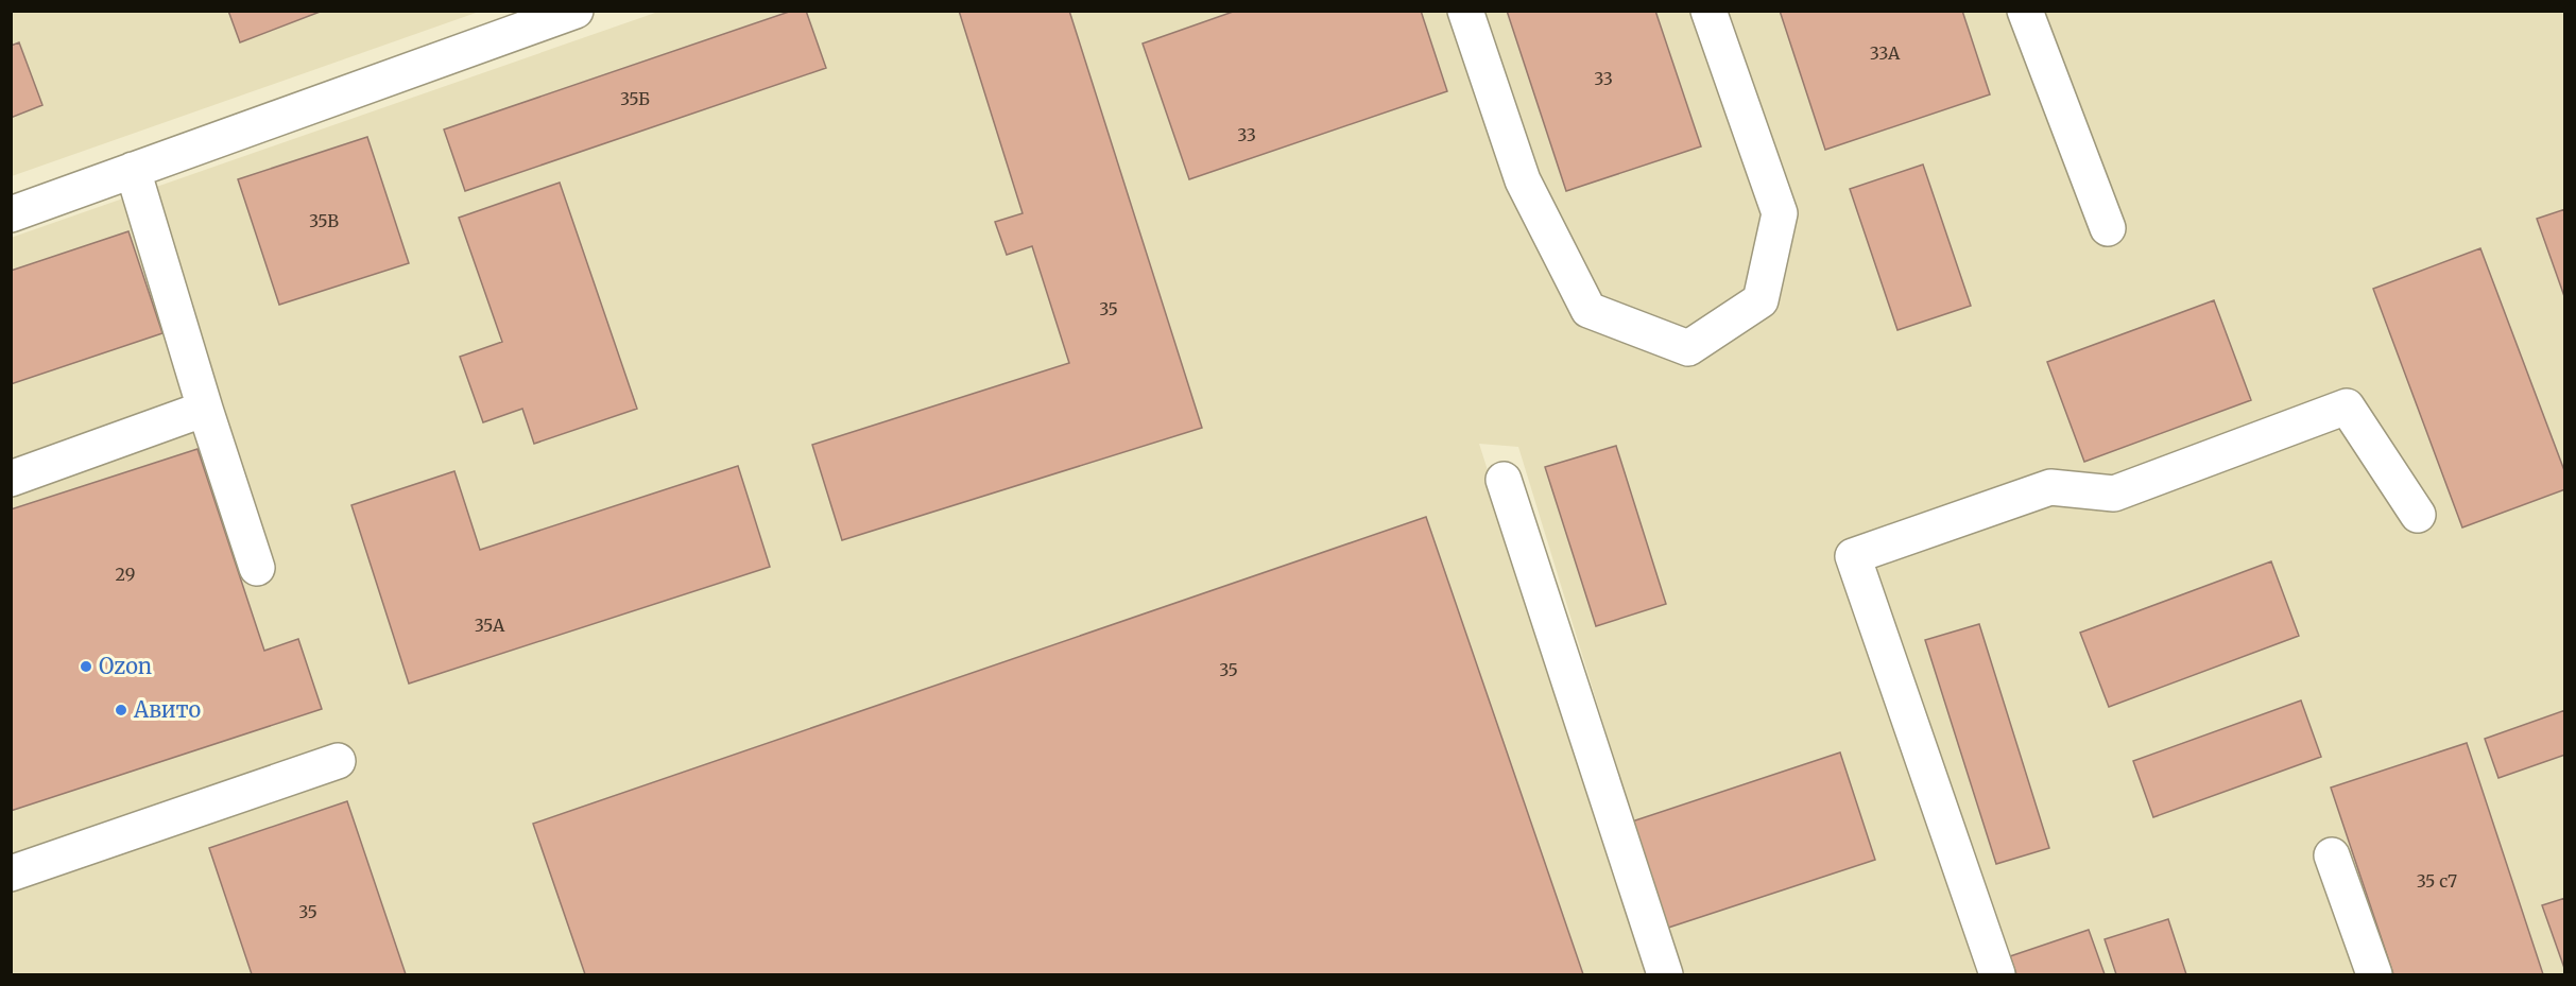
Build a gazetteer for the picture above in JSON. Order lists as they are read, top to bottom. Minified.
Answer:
{"places":["Ozon","Авито"],"house_numbers":["33А","33","35Б","33","35В","35","29","35А","35","35 c7","35"]}
